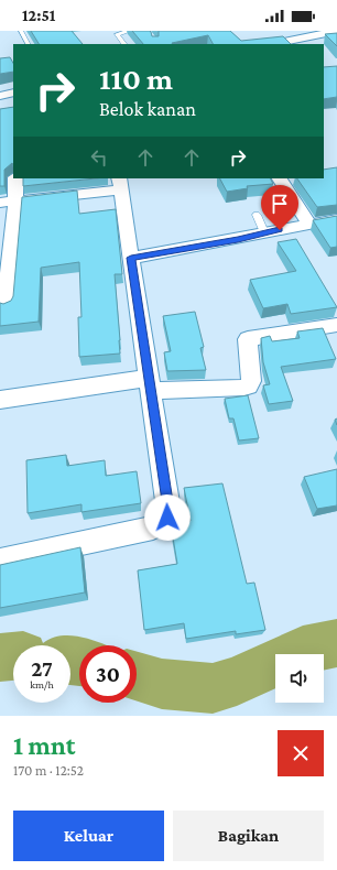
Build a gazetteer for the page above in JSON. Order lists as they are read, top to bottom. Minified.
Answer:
{"page":{"status":"12:51","turn":["110 m","Belok kanan"],"speed":"27 km/h","limit":"30","heading":["1 mnt","170 m · 12:52"],"buttons":["Keluar","Bagikan"]}}
